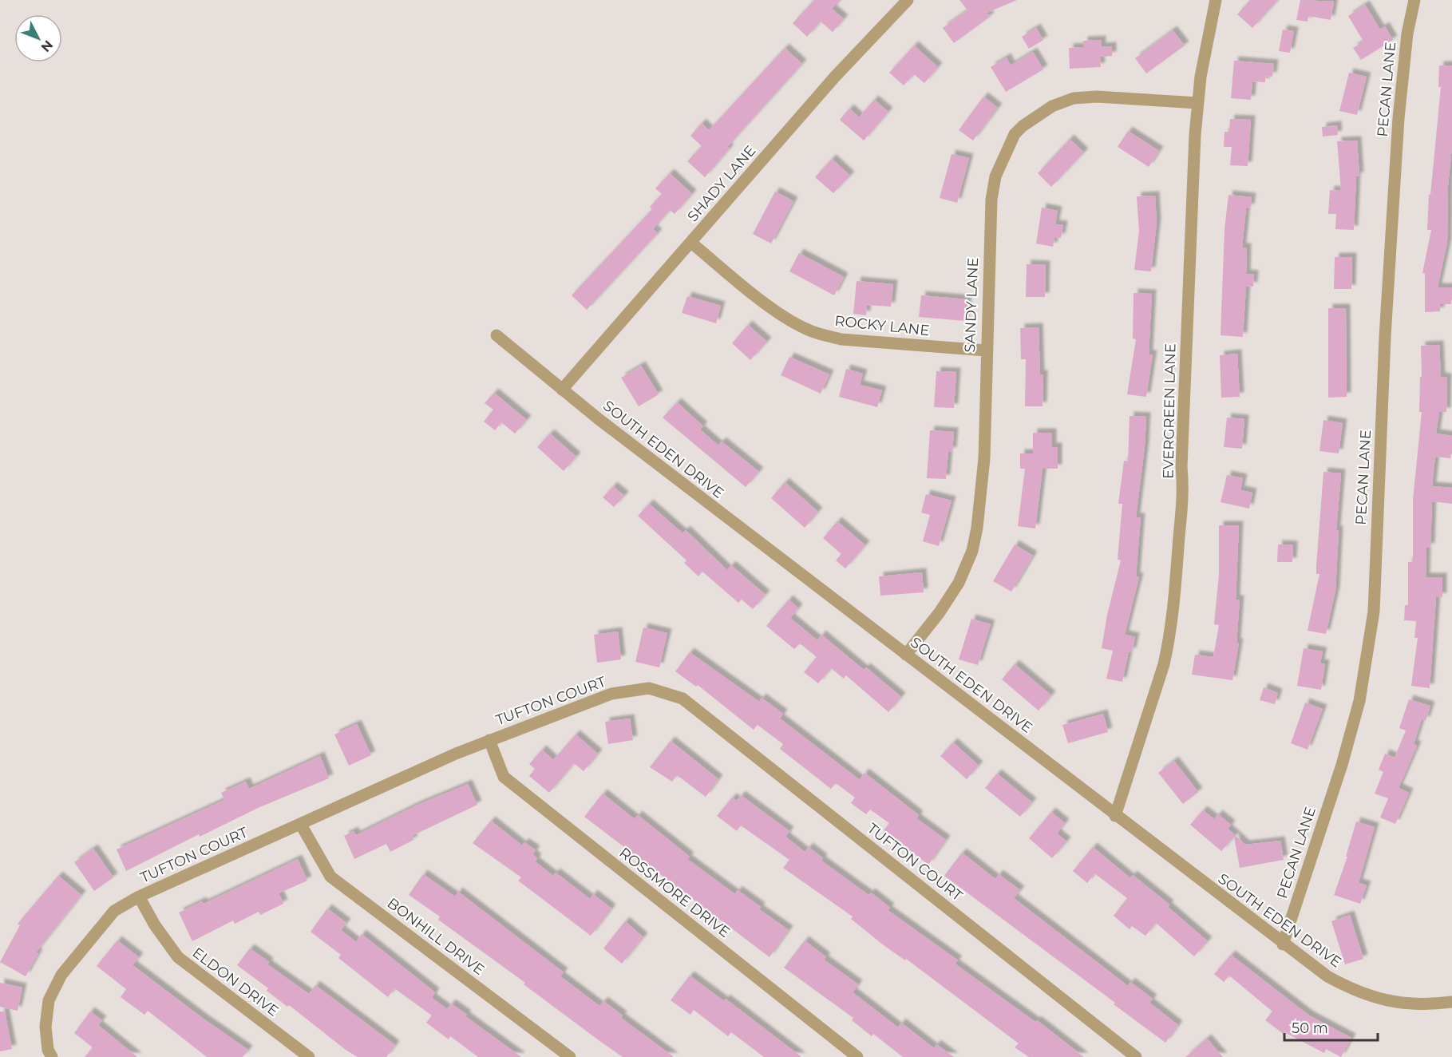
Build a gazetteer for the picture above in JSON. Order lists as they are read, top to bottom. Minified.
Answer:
{"streets":{"street":["PECAN LANE","SHADY LANE","SANDY LANE","ROCKY LANE","EVERGREEN LANE","SOUTH EDEN DRIVE","TUFTON COURT","ROSSMORE DRIVE","BONHILL DRIVE","ELDON DRIVE"]},"crossings":[["PECAN LANE","SOUTH EDEN DRIVE"],["SHADY LANE","ROCKY LANE"],["SHADY LANE","SOUTH EDEN DRIVE"],["SANDY LANE","ROCKY LANE"],["SANDY LANE","EVERGREEN LANE"],["SANDY LANE","SOUTH EDEN DRIVE"],["EVERGREEN LANE","SOUTH EDEN DRIVE"],["TUFTON COURT","ROSSMORE DRIVE"],["TUFTON COURT","BONHILL DRIVE"],["TUFTON COURT","ELDON DRIVE"]],"scale_bar":"50 m","north":"bottom right"}
